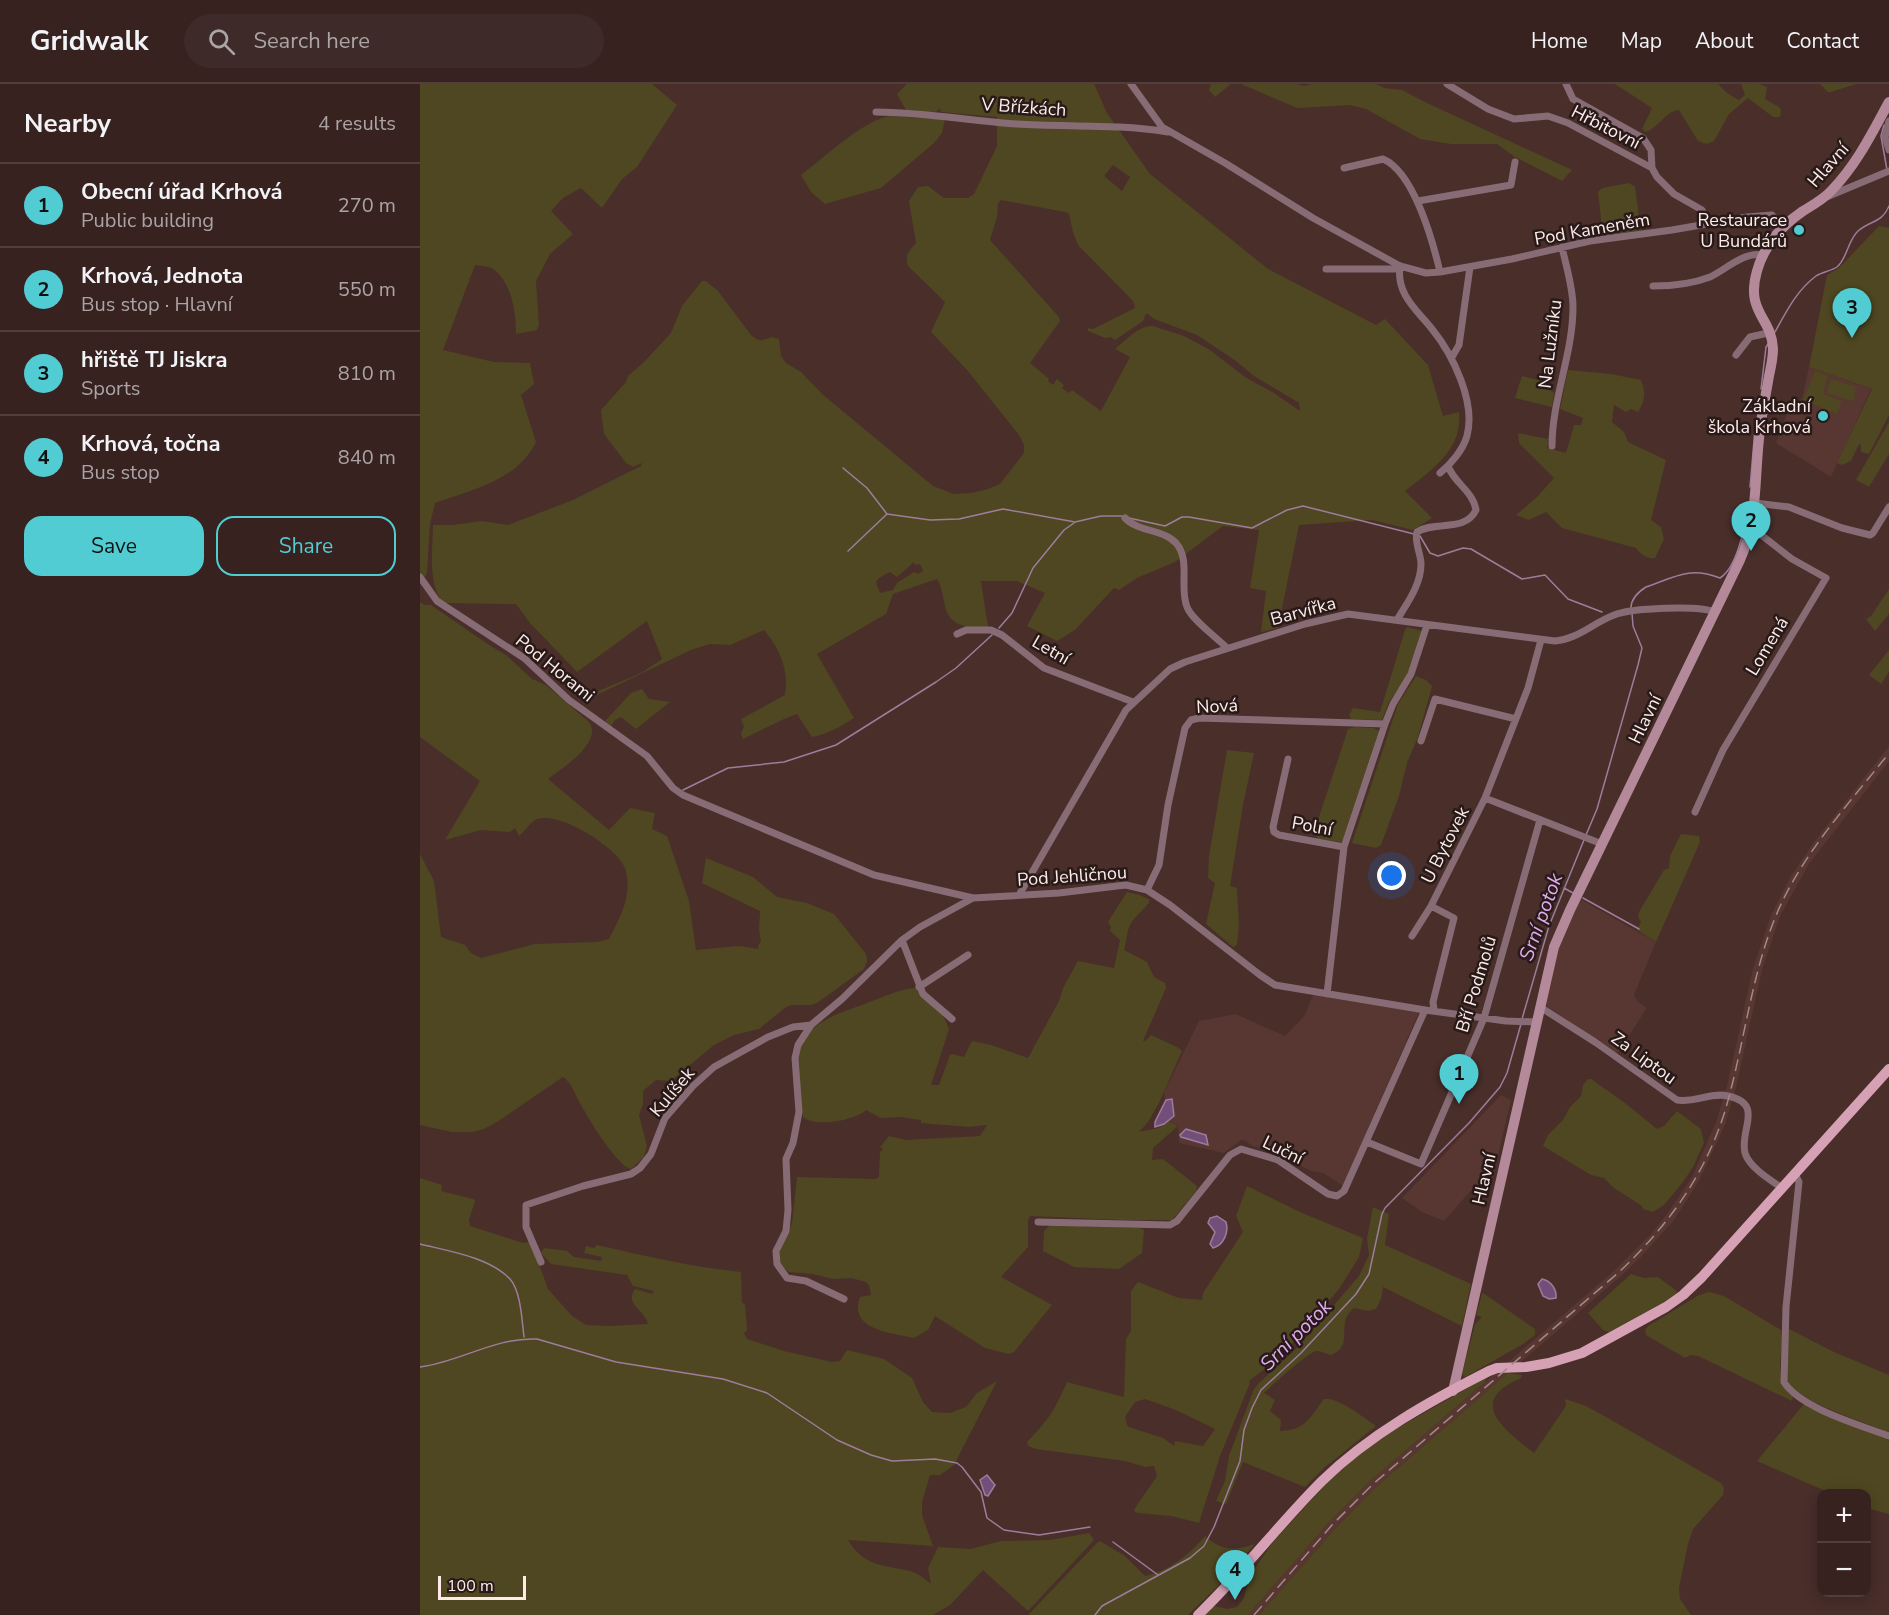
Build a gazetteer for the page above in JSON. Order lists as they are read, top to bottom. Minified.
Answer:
{"streets":{"street":["V Břízkách","Hřbitovní","Hlavní","Pod Kameněm","Na Lužníku","Barvířka","Lomená","Letní","Pod Horami","Nová","Polní","U Bytovek","Pod Jehličnou","Bří Podmolů","Za Liptou","Kulíšek","Luční"]},"crossings":[["V Břízkách","Pod Kameněm"],["Hlavní","Pod Kameněm"],["Hlavní","Barvířka"],["Hlavní","Lomená"],["Hlavní","Pod Jehličnou"],["Hlavní","Za Liptou"],["Pod Kameněm","Na Lužníku"],["Barvířka","Letní"],["Barvířka","U Bytovek"],["Barvířka","Pod Jehličnou"],["Pod Horami","Pod Jehličnou"],["Nová","Pod Jehličnou"],["Polní","Pod Jehličnou"],["U Bytovek","Pod Jehličnou"],["Pod Jehličnou","Bří Podmolů"],["Pod Jehličnou","Kulíšek"],["Pod Jehličnou","Luční"],["Bří Podmolů","Luční"]],"water":["Srní potok"],"places":["Restaurace U Bundárů","Základní škola Krhová"],"scale_bar":"100 m","page":{"header":"Gridwalk","search":"Search here","nav":["Home","Map","About","Contact"],"heading":["Nearby","4 results"],"list":[{"mark":"1","name":"Obecní úřad Krhová","note":"Public building","value":"270 m"},{"mark":"2","name":"Krhová, Jednota","note":"Bus stop · Hlavní","value":"550 m"},{"mark":"3","name":"hřiště TJ Jiskra","note":"Sports","value":"810 m"},{"mark":"4","name":"Krhová, točna","note":"Bus stop","value":"840 m"}],"pins":["3","2","1","4"],"buttons":["Save","Share"],"map_buttons":["+","−"],"scale":"100 m"}}
